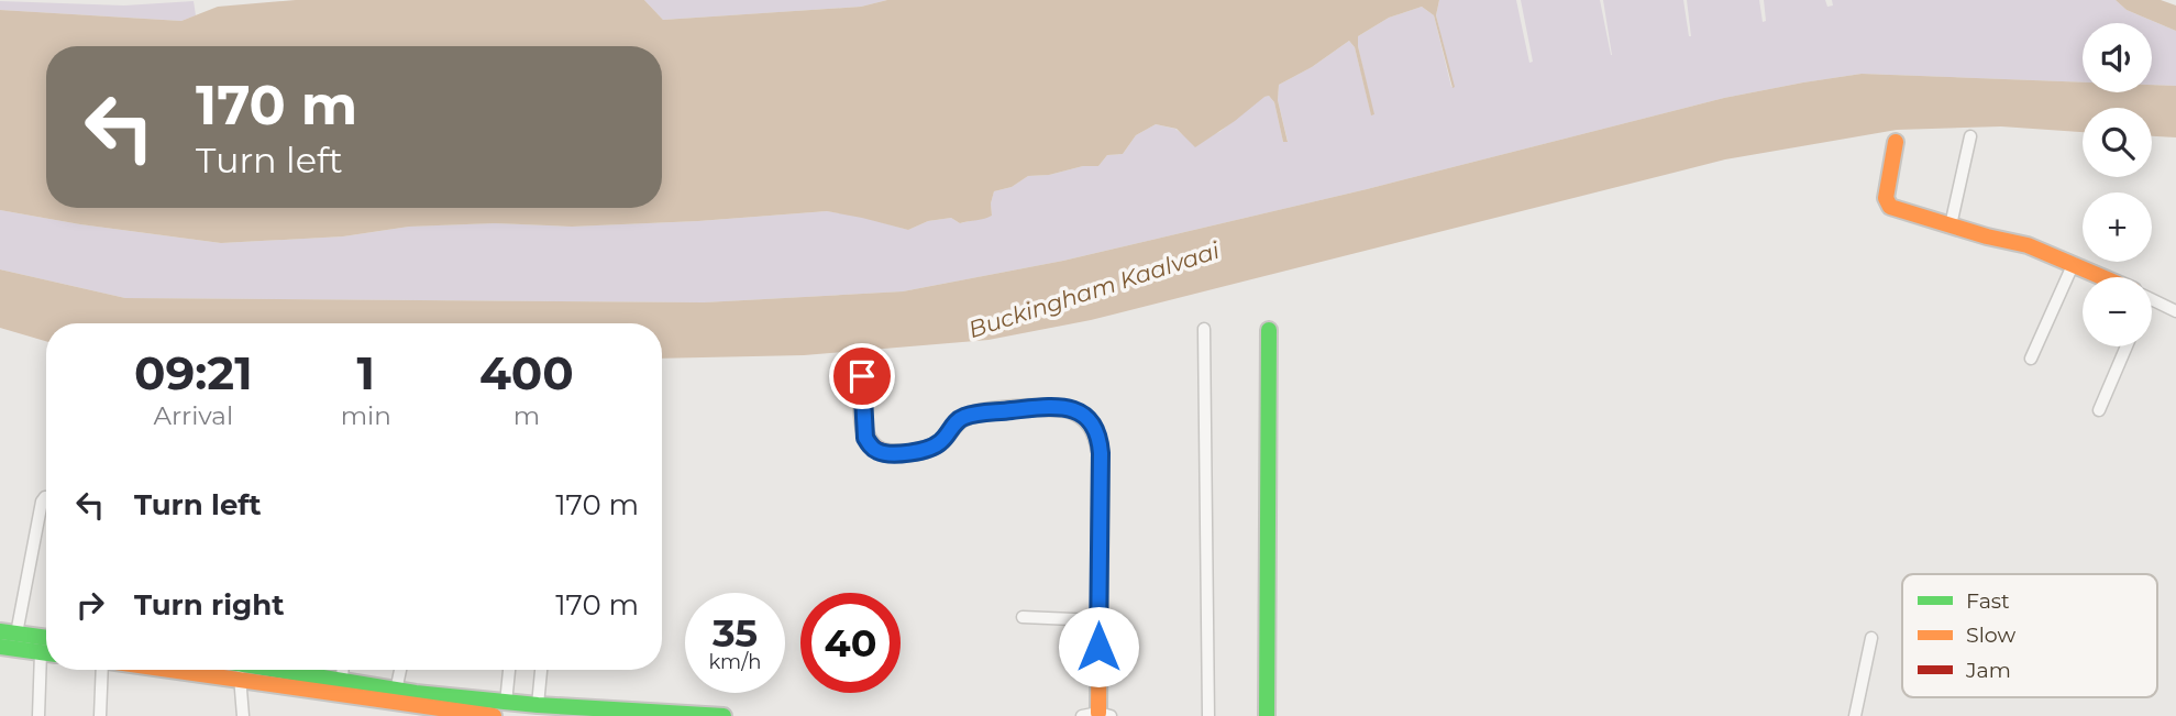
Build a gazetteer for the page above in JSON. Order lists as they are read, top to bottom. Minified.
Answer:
{"water":["Buckingham Kaalvaai"],"legend":["Fast","Slow","Jam"],"page":{"map_buttons":["+","−"],"turn":["170 m","Turn left"],"eta":["09:21","Arrival","1","min","400","m"],"list":[{"name":"Turn left","value":"170 m"},{"name":"Turn right","value":"170 m"}],"speed":"35 km/h","limit":"40"}}
